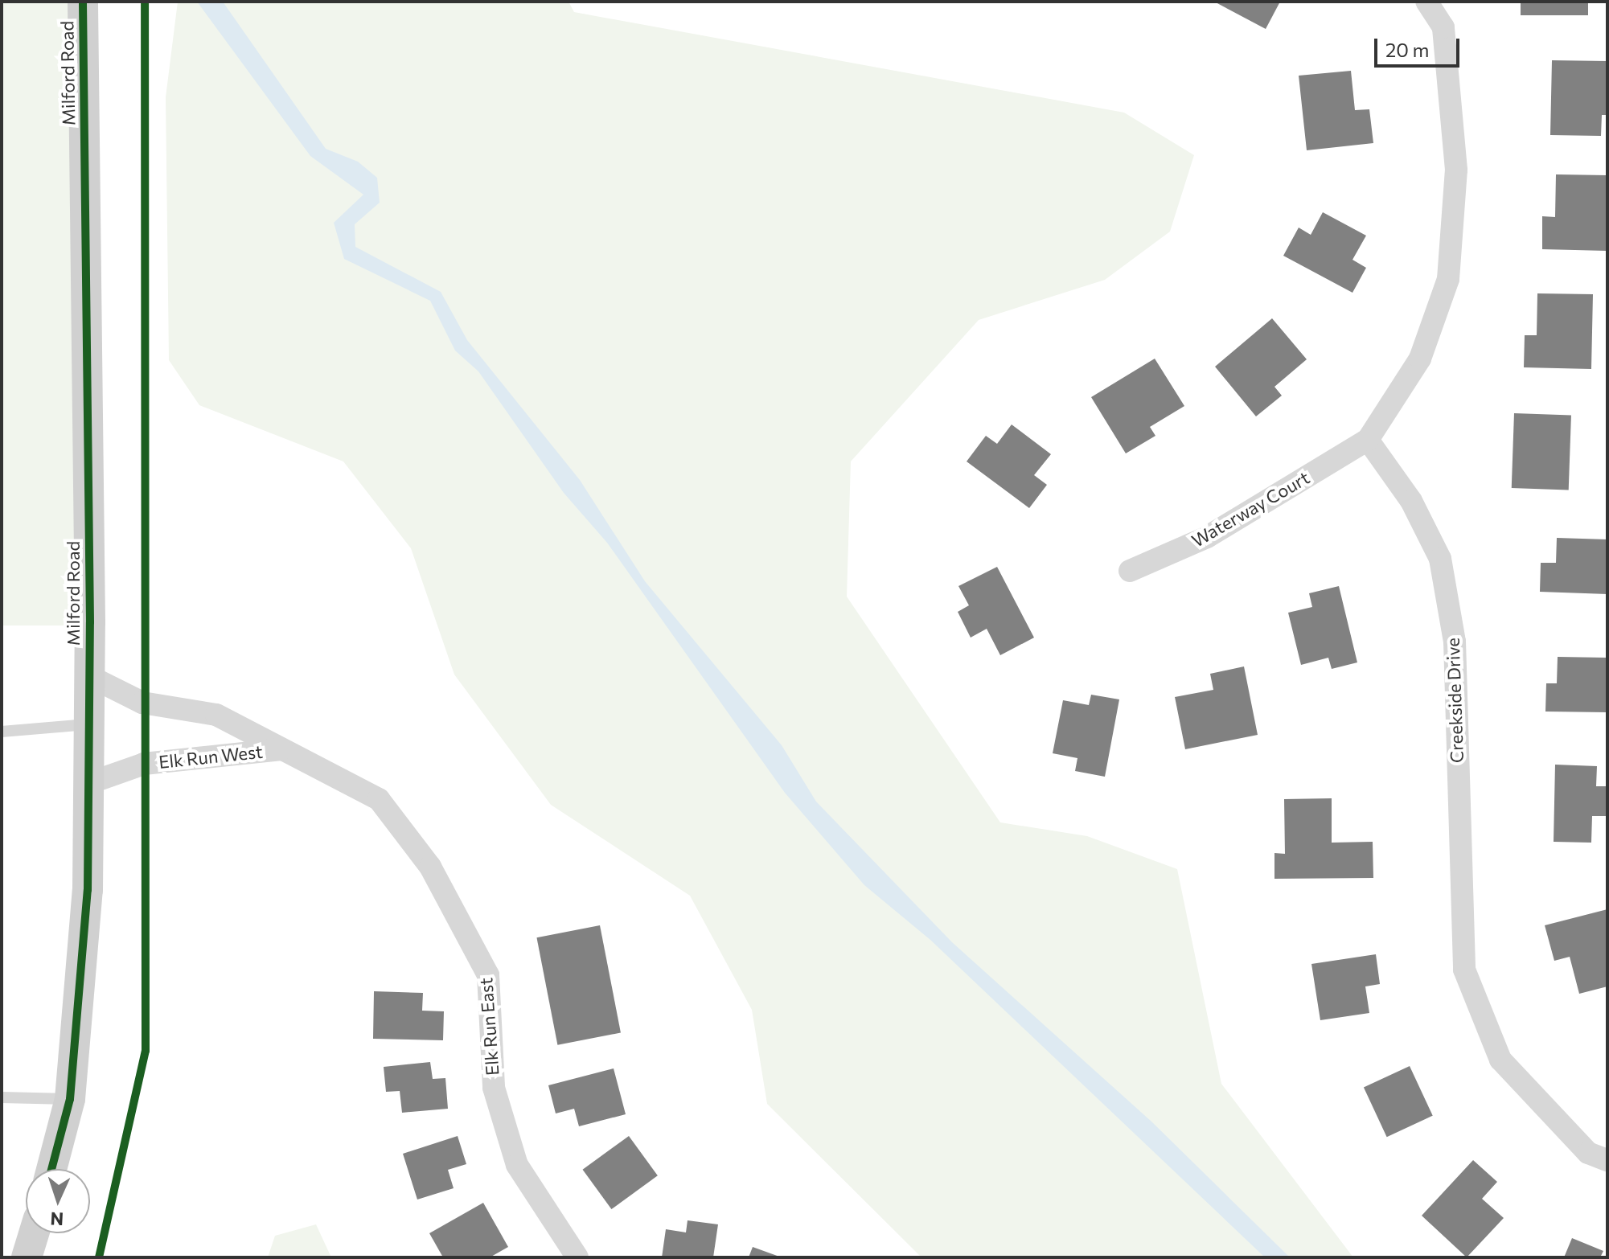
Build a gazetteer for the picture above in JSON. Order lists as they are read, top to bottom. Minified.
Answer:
{"streets":{"street":["Milford Road","Waterway Court","Creekside Drive","Elk Run West","Elk Run East"]},"crossings":[["Milford Road","Elk Run West"],["Waterway Court","Creekside Drive"],["Elk Run West","Elk Run East"]],"scale_bar":"20 m","north":"bottom"}
